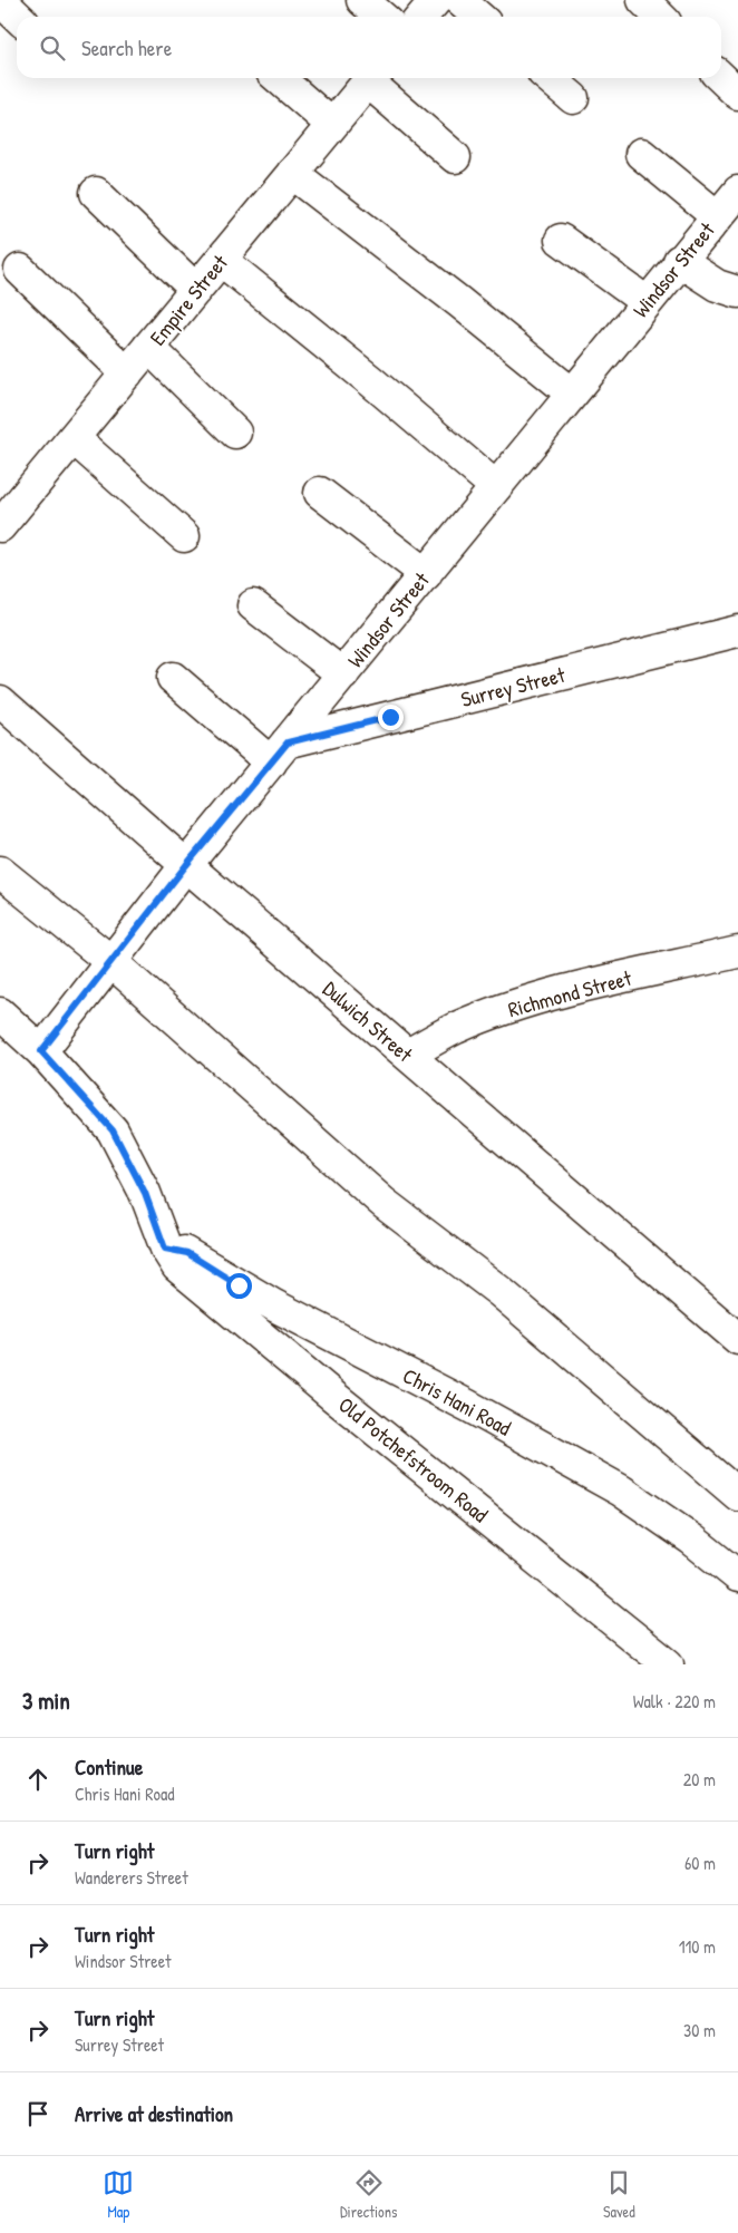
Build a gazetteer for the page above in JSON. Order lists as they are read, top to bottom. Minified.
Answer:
{"streets":{"street":["Windsor Street","Empire Street","Surrey Street","Richmond Street","Dulwich Street","Chris Hani Road","Old Potchefstroom Road"]},"crossings":[["Windsor Street","Surrey Street"],["Windsor Street","Dulwich Street"],["Windsor Street","Old Potchefstroom Road"],["Richmond Street","Dulwich Street"],["Chris Hani Road","Old Potchefstroom Road"]],"page":{"search":"Search here","heading":["3 min","Walk · 220 m"],"list":[["Continue","Chris Hani Road","20 m"],["Turn right","Wanderers Street","60 m"],["Turn right","Windsor Street","110 m"],["Turn right","Surrey Street","30 m"],"Arrive at destination"],"nav":["Map","Directions","Saved"]}}
